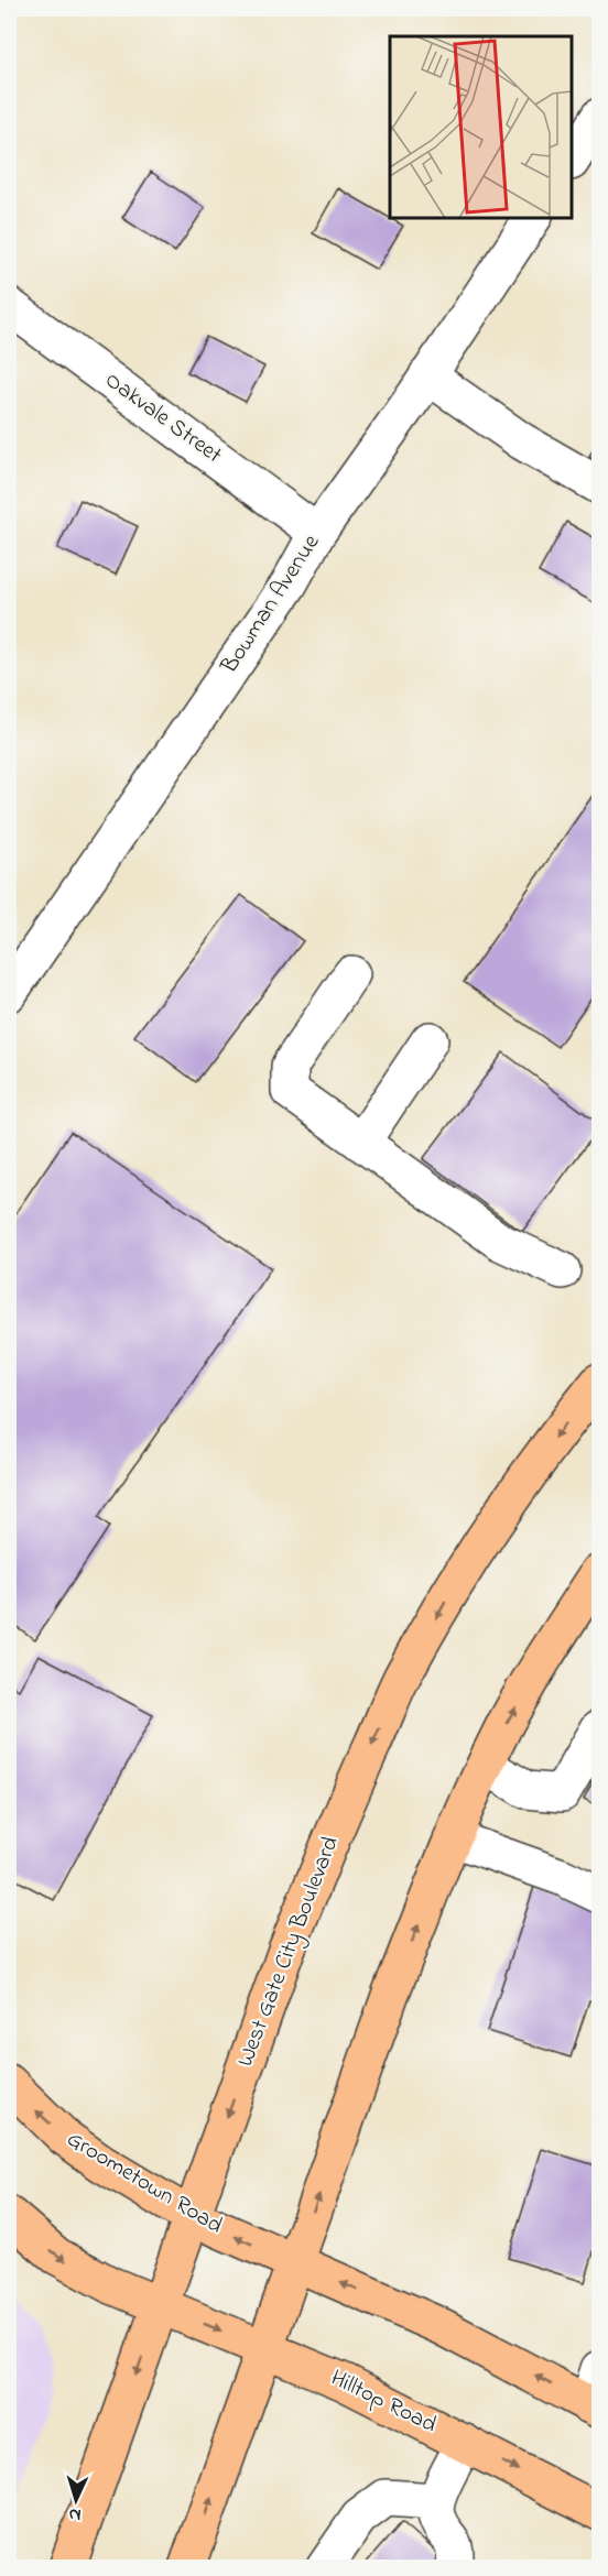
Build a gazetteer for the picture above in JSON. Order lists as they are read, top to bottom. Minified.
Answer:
{"streets":{"main road":["West Gate City Boulevard","Groometown Road","Hilltop Road"],"street":["Oakvale Street","Bowman Avenue"]},"crossings":[["Oakvale Street","Bowman Avenue"],["West Gate City Boulevard","Groometown Road"],["West Gate City Boulevard","Hilltop Road"]],"north":"bottom"}
